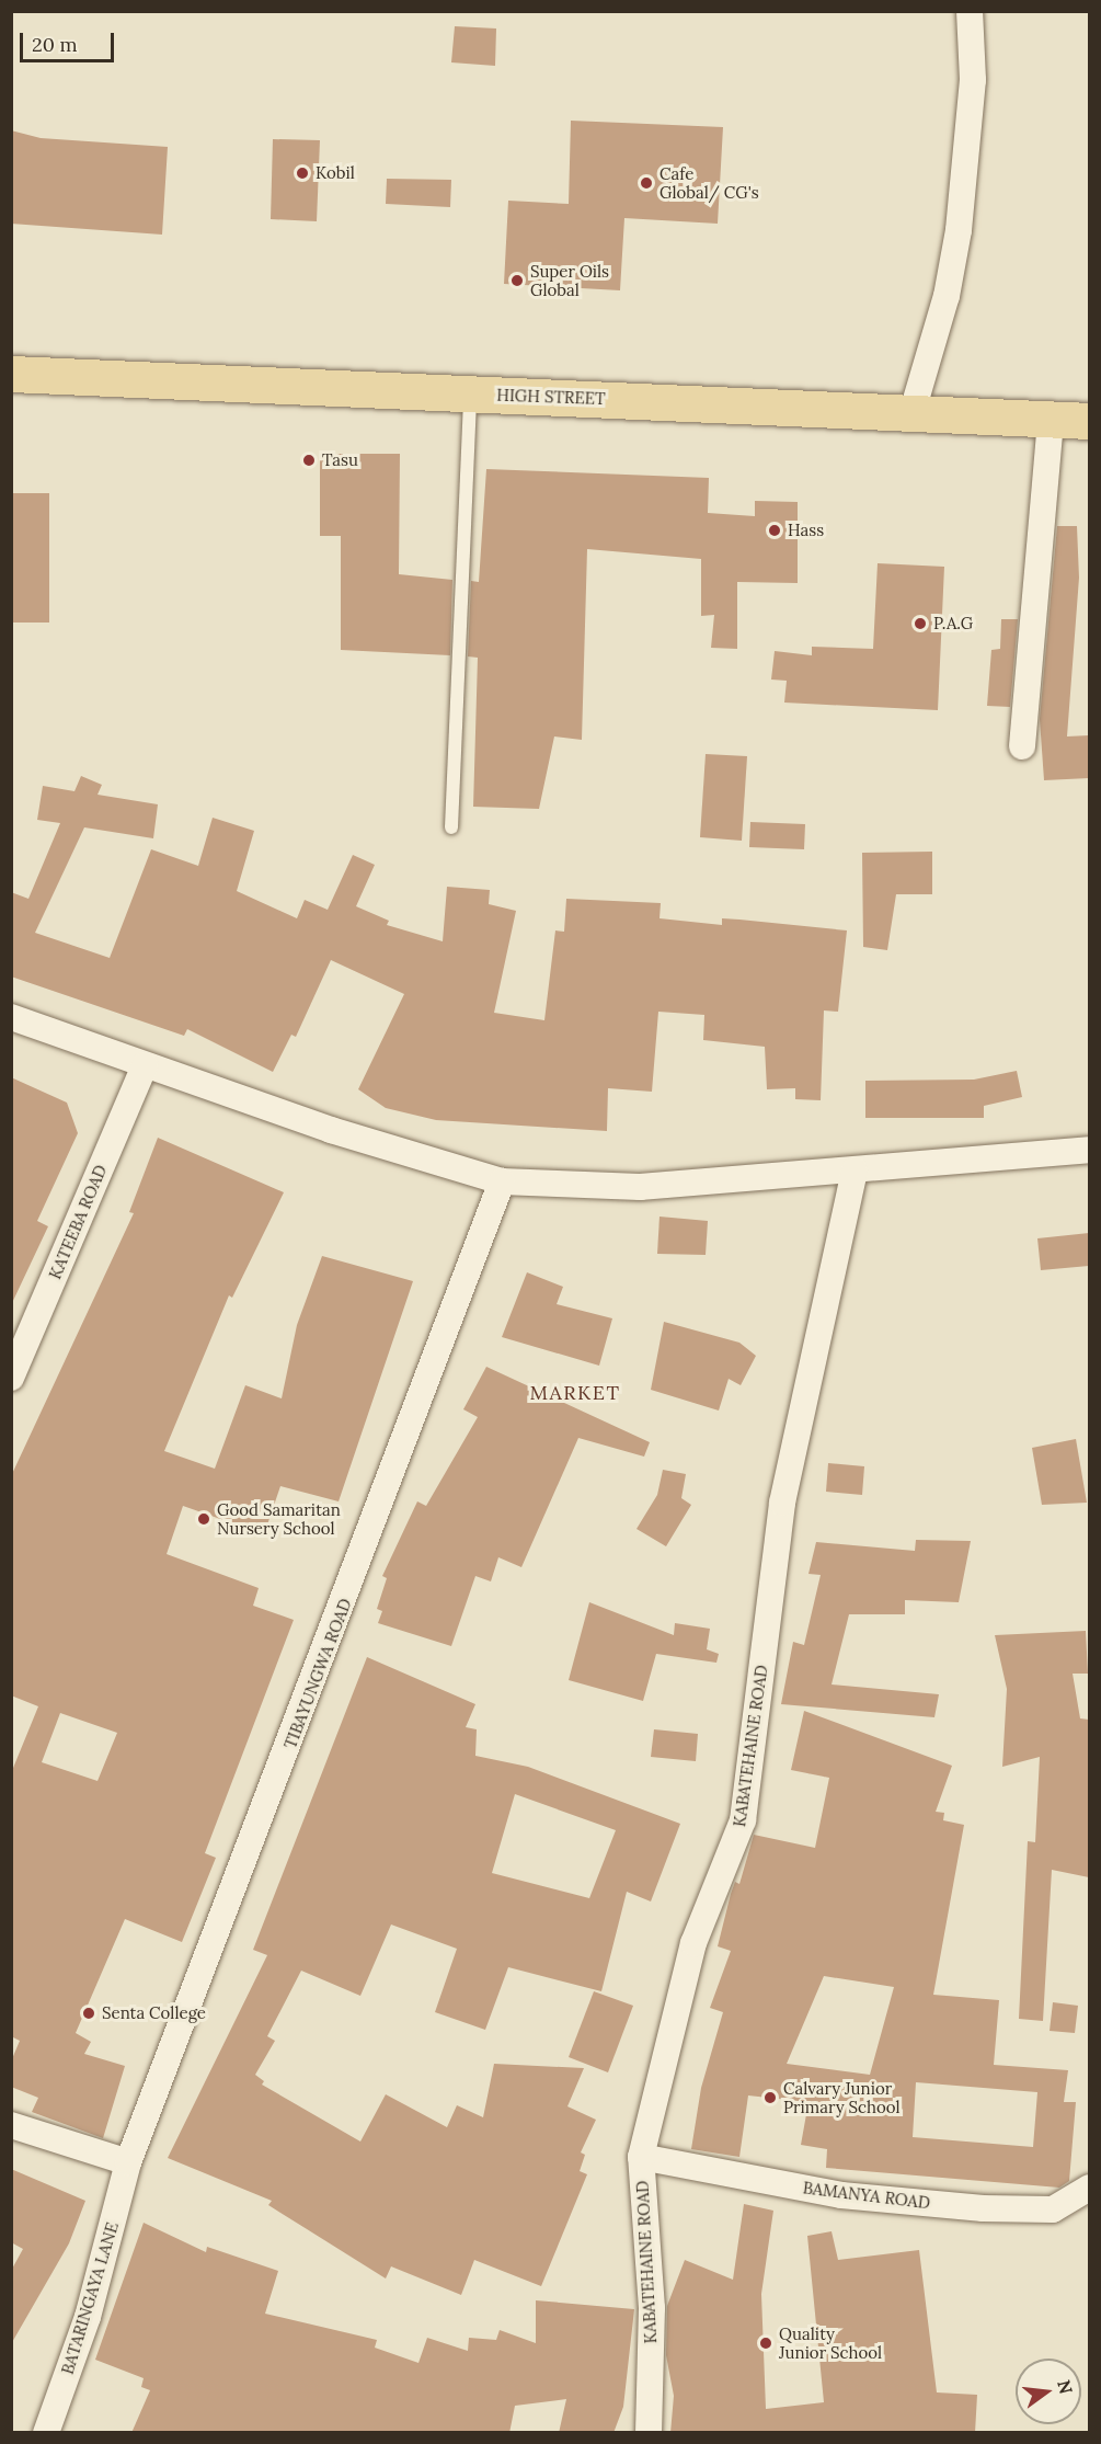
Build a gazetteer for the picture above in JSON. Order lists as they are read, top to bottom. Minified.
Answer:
{"streets":{"main road":["HIGH STREET"],"street":["KATEEBA ROAD","TIBAYUNGWA ROAD","KABATEHAINE ROAD","BAMANYA ROAD","BATARINGAYA LANE"]},"crossings":[["TIBAYUNGWA ROAD","BATARINGAYA LANE"],["KABATEHAINE ROAD","BAMANYA ROAD"]],"districts":["MARKET"],"places":["Kobil","Cafe Global/ CG's","Super Oils Global","Tasu","Hass","P.A.G","Good Samaritan Nursery School","Senta College","Calvary Junior Primary School","Quality Junior School"],"scale_bar":"20 m","north":"right"}
